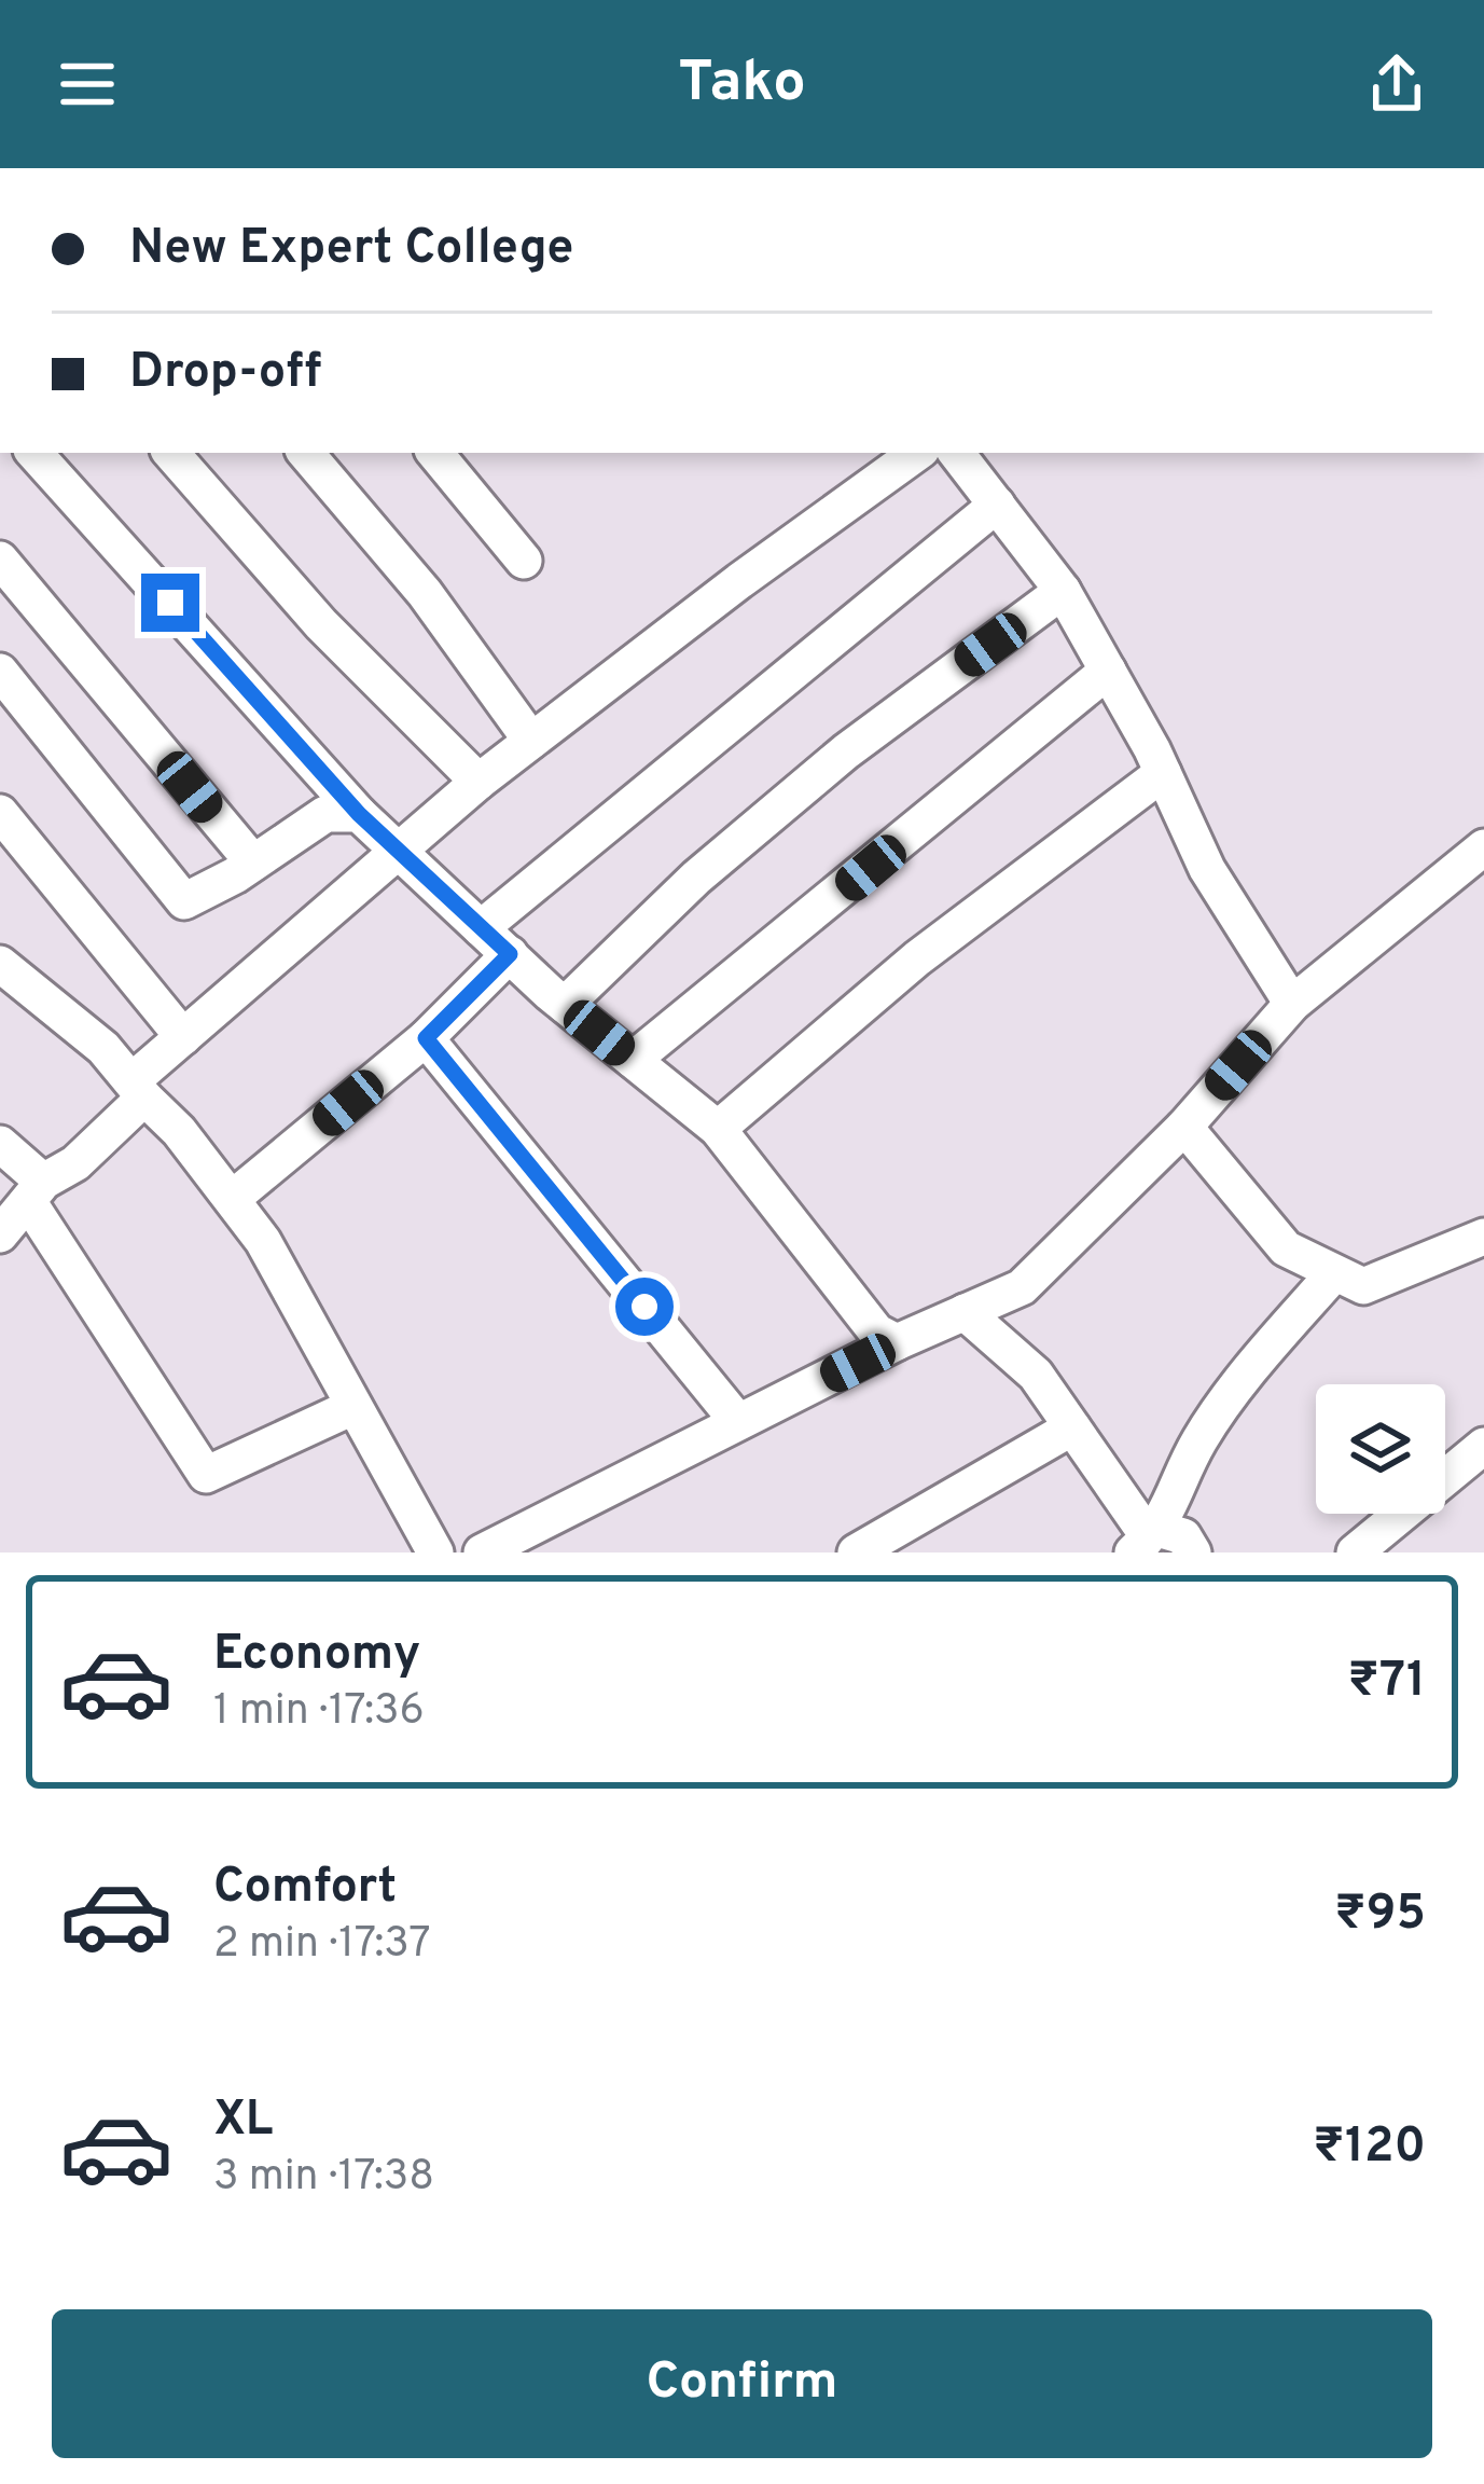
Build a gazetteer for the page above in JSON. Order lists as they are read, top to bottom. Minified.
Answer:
{"page":{"header":"Tako","banner":["New Expert College","Drop-off"],"list":[{"name":"Economy","note":"1 min · 17:36","value":"₹71"},{"name":"Comfort","note":"2 min · 17:37","value":"₹95"},{"name":"XL","note":"3 min · 17:38","value":"₹120"}],"buttons":"Confirm"}}
